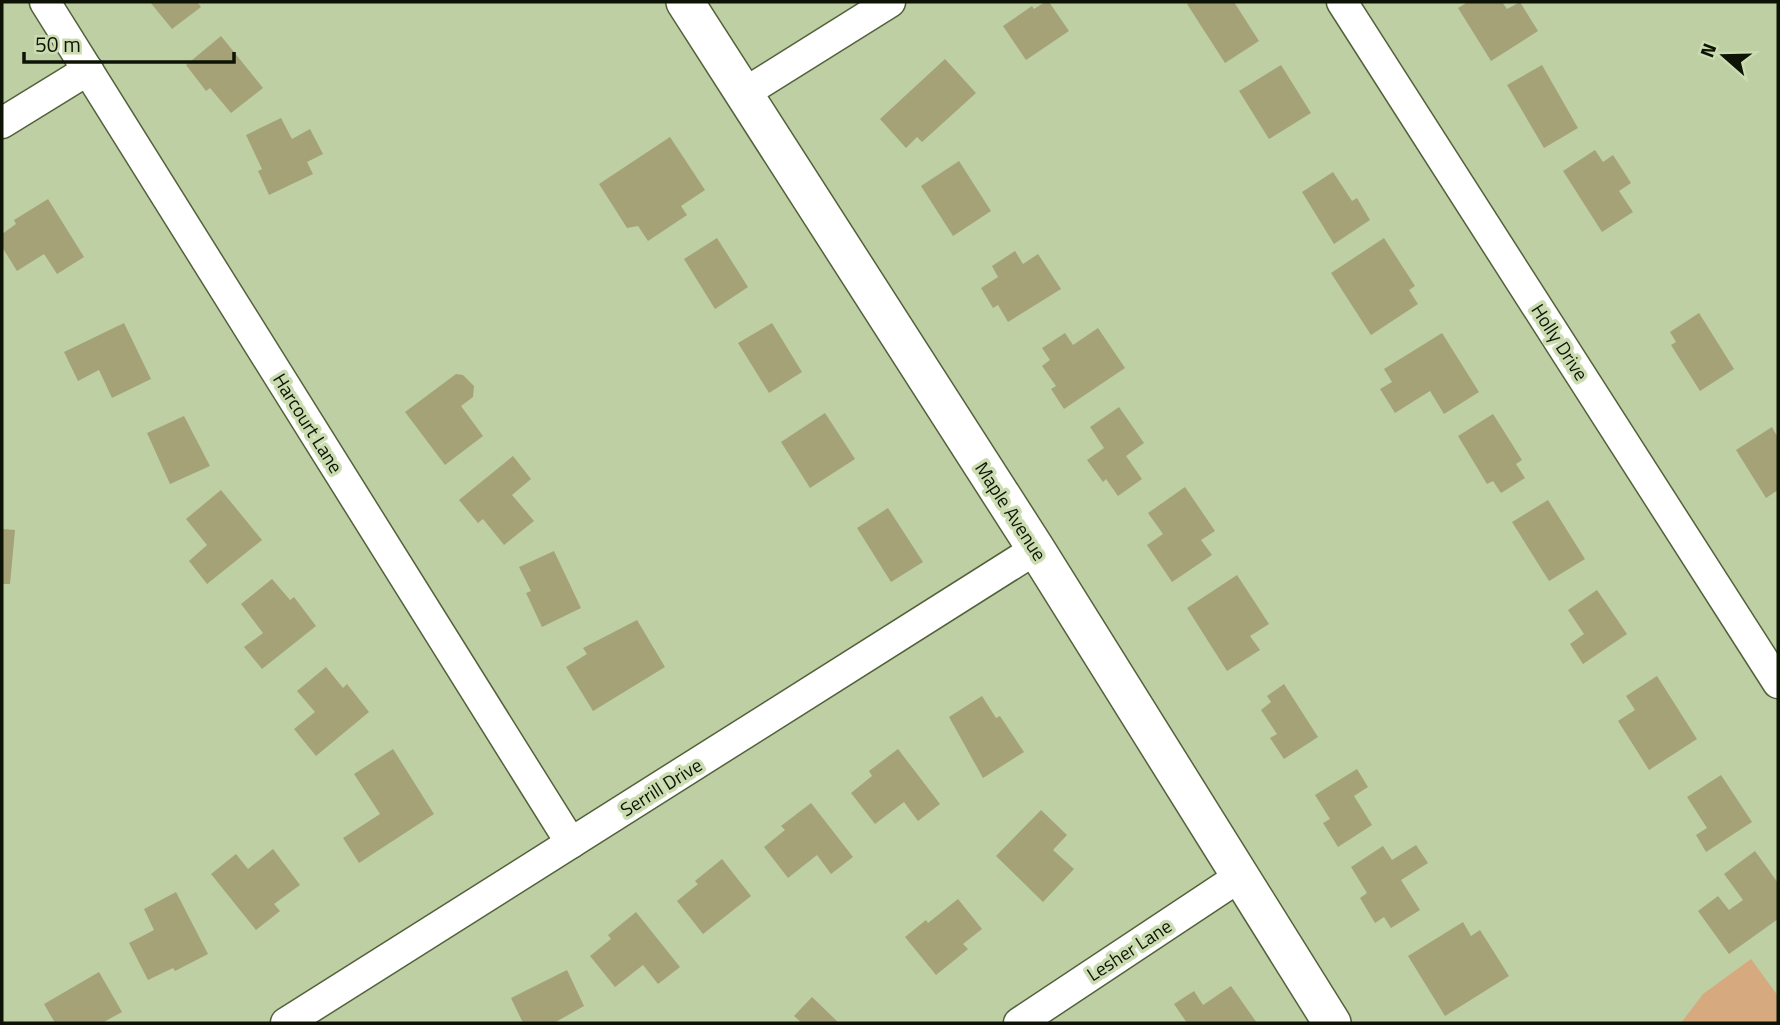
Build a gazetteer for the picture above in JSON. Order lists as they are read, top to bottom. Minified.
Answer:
{"streets":{"street":["Holly Drive","Harcourt Lane","Maple Avenue","Serrill Drive","Lesher Lane"]},"crossings":[["Harcourt Lane","Serrill Drive"],["Maple Avenue","Serrill Drive"],["Maple Avenue","Lesher Lane"]],"scale_bar":"50 m","north":"left"}
